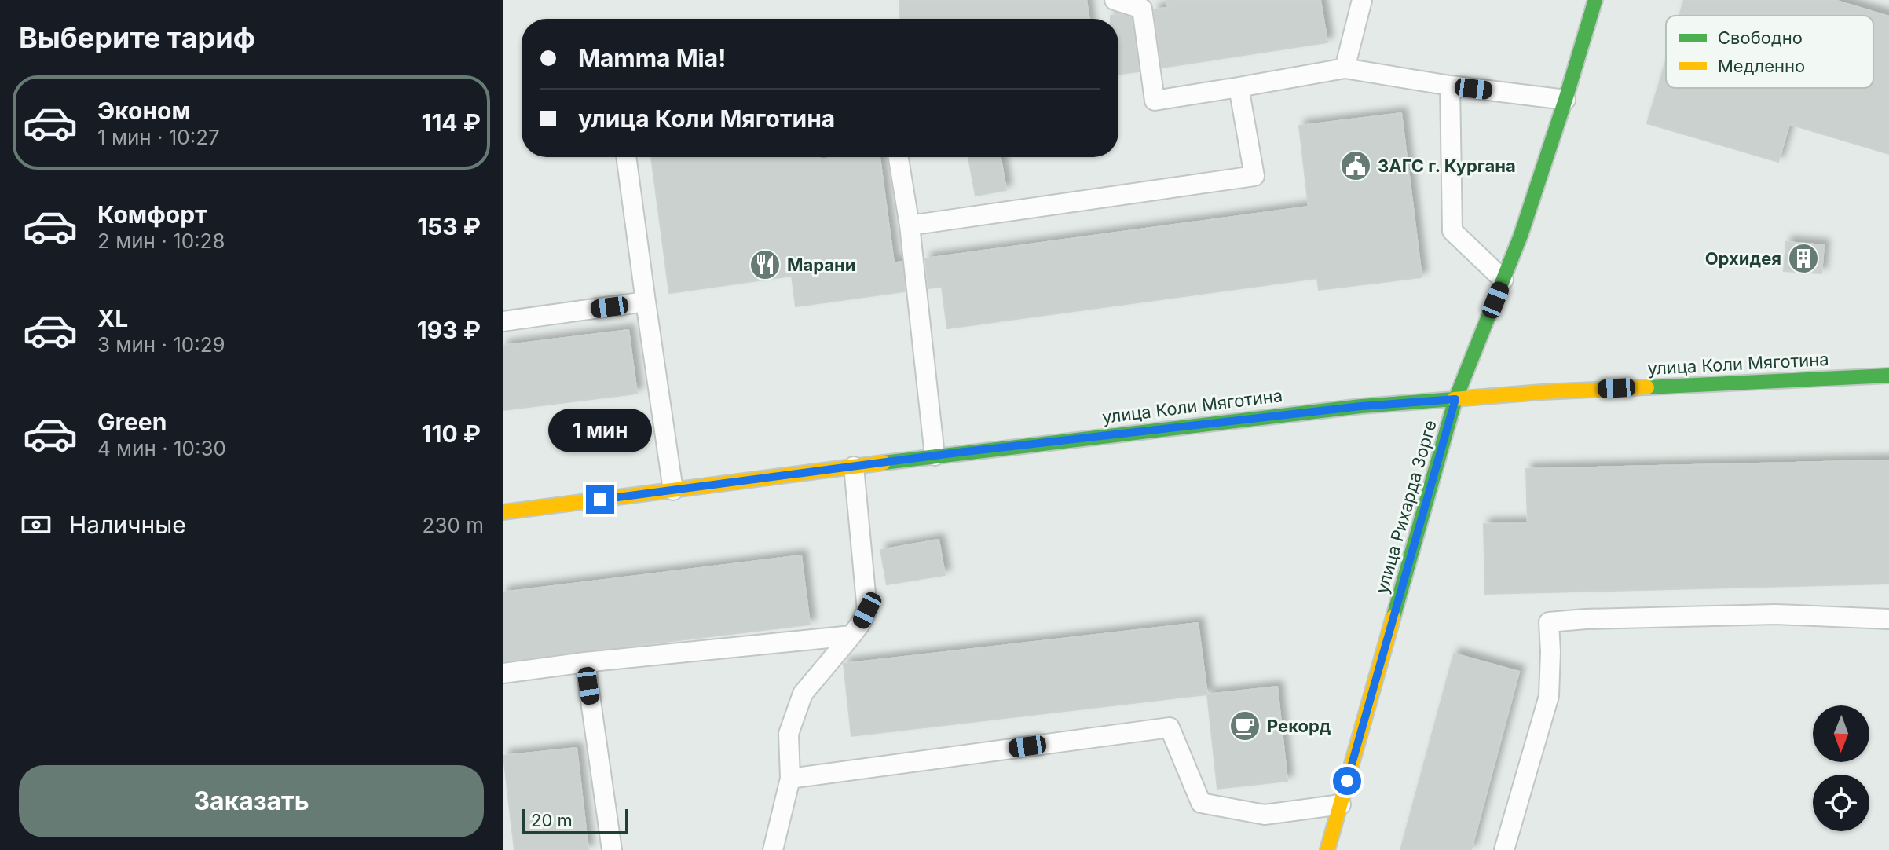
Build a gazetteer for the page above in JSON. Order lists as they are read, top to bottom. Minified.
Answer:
{"streets":{"main road":["улица Коли Мяготина","улица Рихарда Зорге"]},"crossings":[["улица Коли Мяготина","улица Рихарда Зорге"]],"places":{"public building":["ЗАГС г. Кургана"],"building":["Орхидея"],"restaurant":["Марани"],"cafe":["Рекорд"]},"legend":["Свободно","Медленно"],"scale_bar":"20 m","north":"bottom","page":{"heading":"Выберите тариф","banner":["Mamma Mia!","улица Коли Мяготина"],"list":[{"name":"Эконом","note":"1 мин · 10:27","value":"114 ₽"},{"name":"Комфорт","note":"2 мин · 10:28","value":"153 ₽"},{"name":"XL","note":"3 мин · 10:29","value":"193 ₽"},{"name":"Green","note":"4 мин · 10:30","value":"110 ₽"}],"bubble":"1 мин","pay":["Наличные","230 m"],"buttons":"Заказать","scale":"20 m"}}
